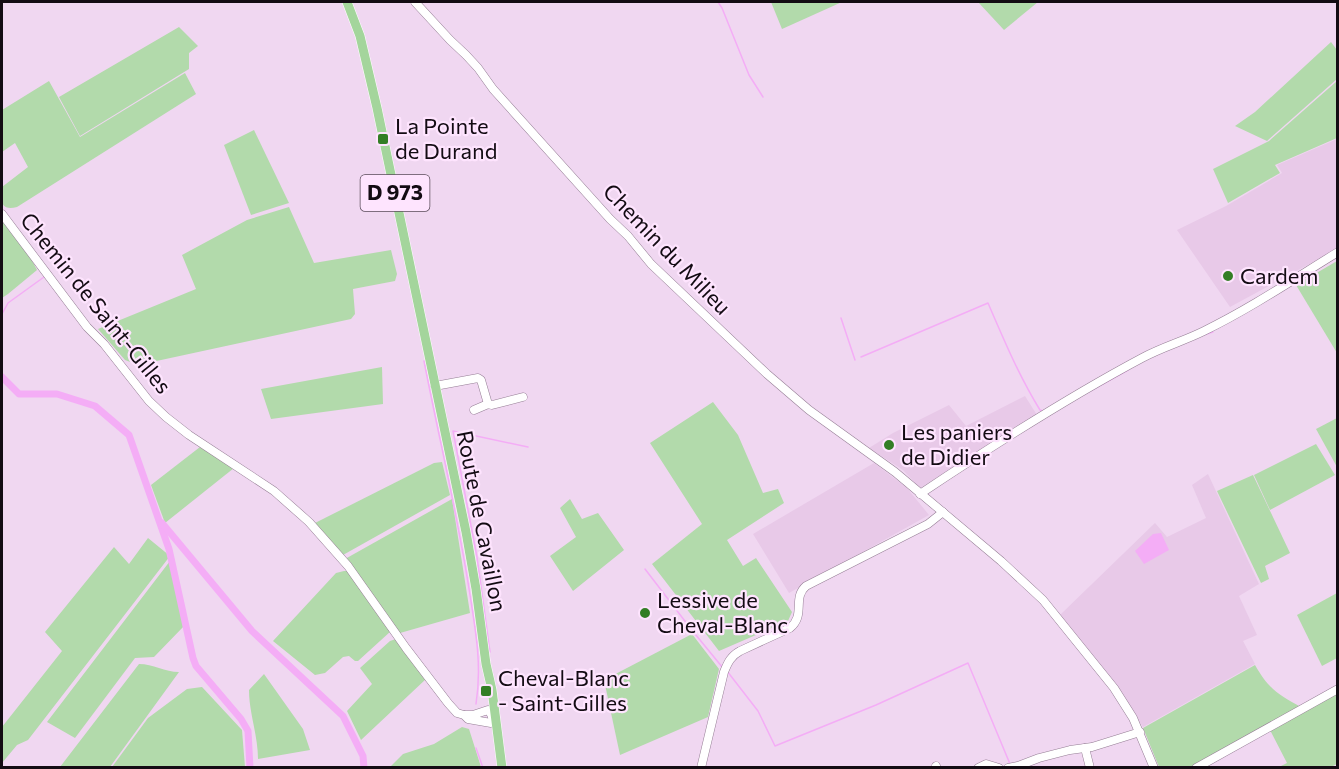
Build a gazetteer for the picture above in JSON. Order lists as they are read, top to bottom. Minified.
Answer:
{"streets":{"main road":["D 973","Route de Cavaillon"],"street":["Chemin du Milieu","Chemin de Saint-Gilles"]},"crossings":[["D 973","Route de Cavaillon"]],"places":{"transit":["La Pointe de Durand","Cheval-Blanc - Saint-Gilles"],"other":["Cardem","Les paniers de Didier","Lessive de Cheval-Blanc"]}}
